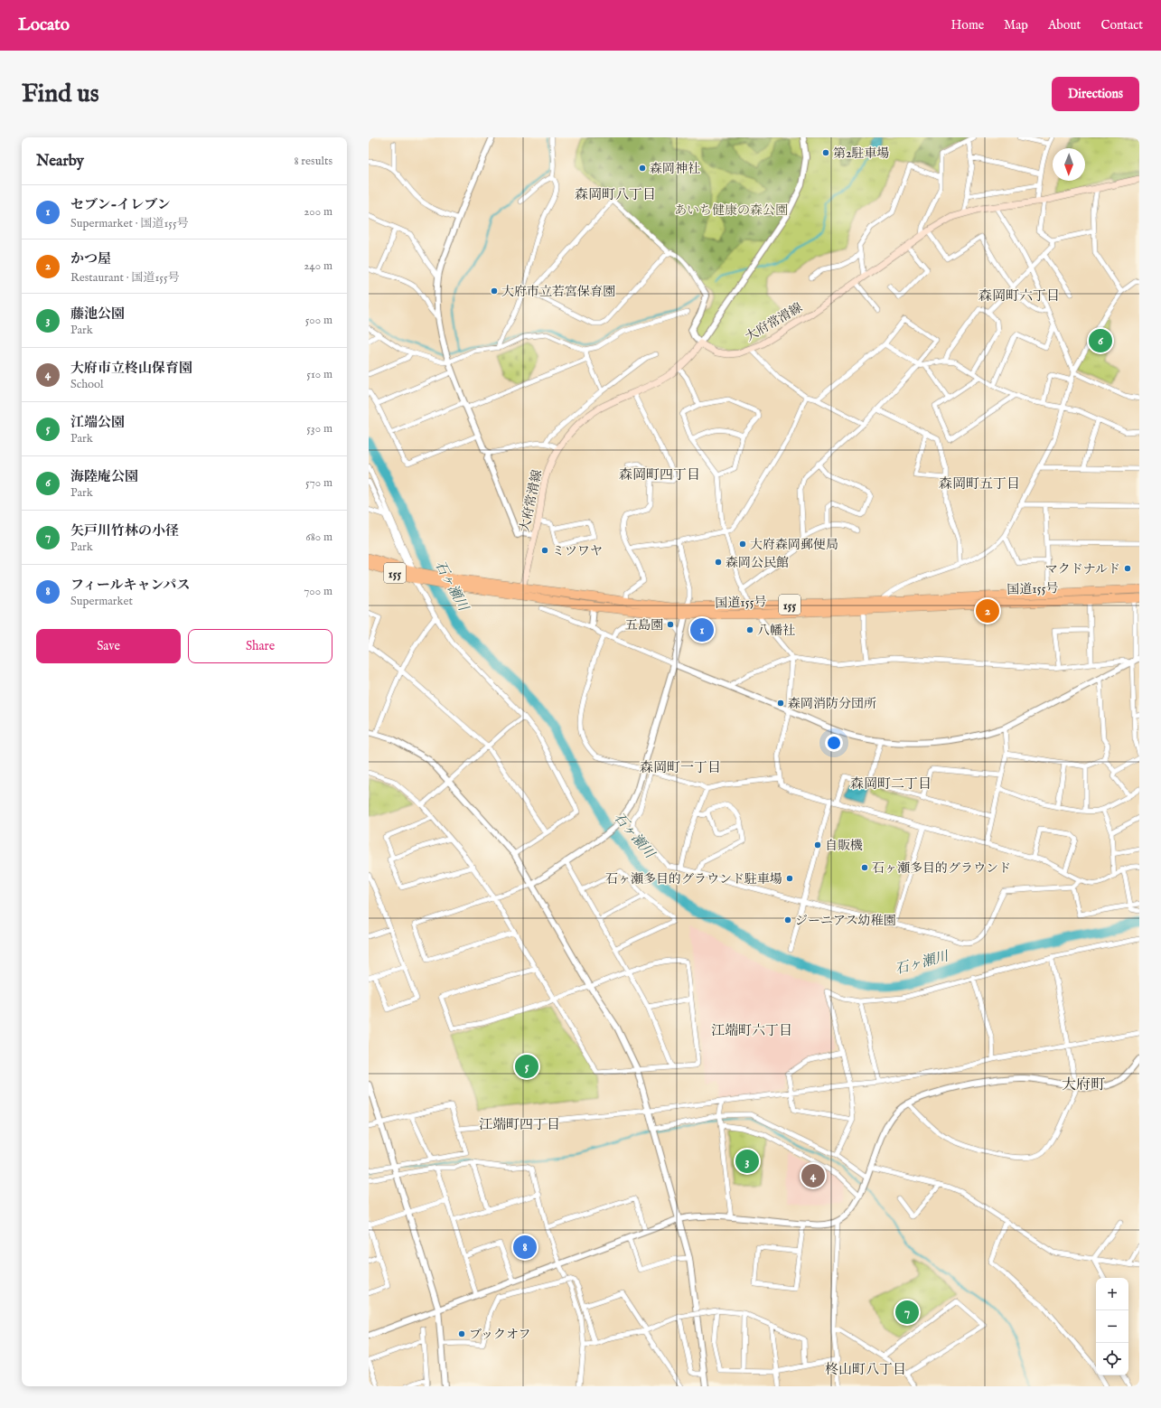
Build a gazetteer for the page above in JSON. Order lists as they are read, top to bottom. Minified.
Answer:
{"streets":{"highway":["155","国道155号"],"main road":["大府常滑線"]},"crossings":[["大府常滑線","国道155号"]],"districts":["森岡町八丁目","森岡町六丁目","森岡町四丁目","森岡町五丁目","森岡町一丁目","森岡町二丁目","江端町六丁目","大府町","江端町四丁目","柊山町八丁目"],"water":["石ヶ瀬川"],"parks":["あいち健康の森公園"],"places":["第2駐車場","森岡神社","大府市立若宮保育園","大府森岡郵便局","ミツワヤ","森岡公民館","マクドナルド","五島園","八幡社","森岡消防分団所","自販機","石ヶ瀬多目的グラウンド","石ヶ瀬多目的グラウンド駐車場","ジーニアス幼稚園","ブックオフ"],"north":"bottom","page":{"header":"Locato","nav":["Home","Map","About","Contact"],"buttons":["Directions",["Save","Share"]],"title":"Find us","heading":["Nearby","8 results"],"list":[{"mark":"1","name":"セブン-イレブン","note":"Supermarket · 国道155号","value":"200 m"},{"mark":"2","name":"かつ屋","note":"Restaurant · 国道155号","value":"240 m"},{"mark":"3","name":"藤池公園","note":"Park","value":"500 m"},{"mark":"4","name":"大府市立柊山保育園","note":"School","value":"510 m"},{"mark":"5","name":"江端公園","note":"Park","value":"530 m"},{"mark":"6","name":"海陸庵公園","note":"Park","value":"570 m"},{"mark":"7","name":"矢戸川竹林の小径","note":"Park","value":"680 m"},{"mark":"8","name":"フィールキャンパス","note":"Supermarket","value":"700 m"}],"pins":["6","2","1","5","3","4","8","7"],"map_buttons":["+","−"]}}
